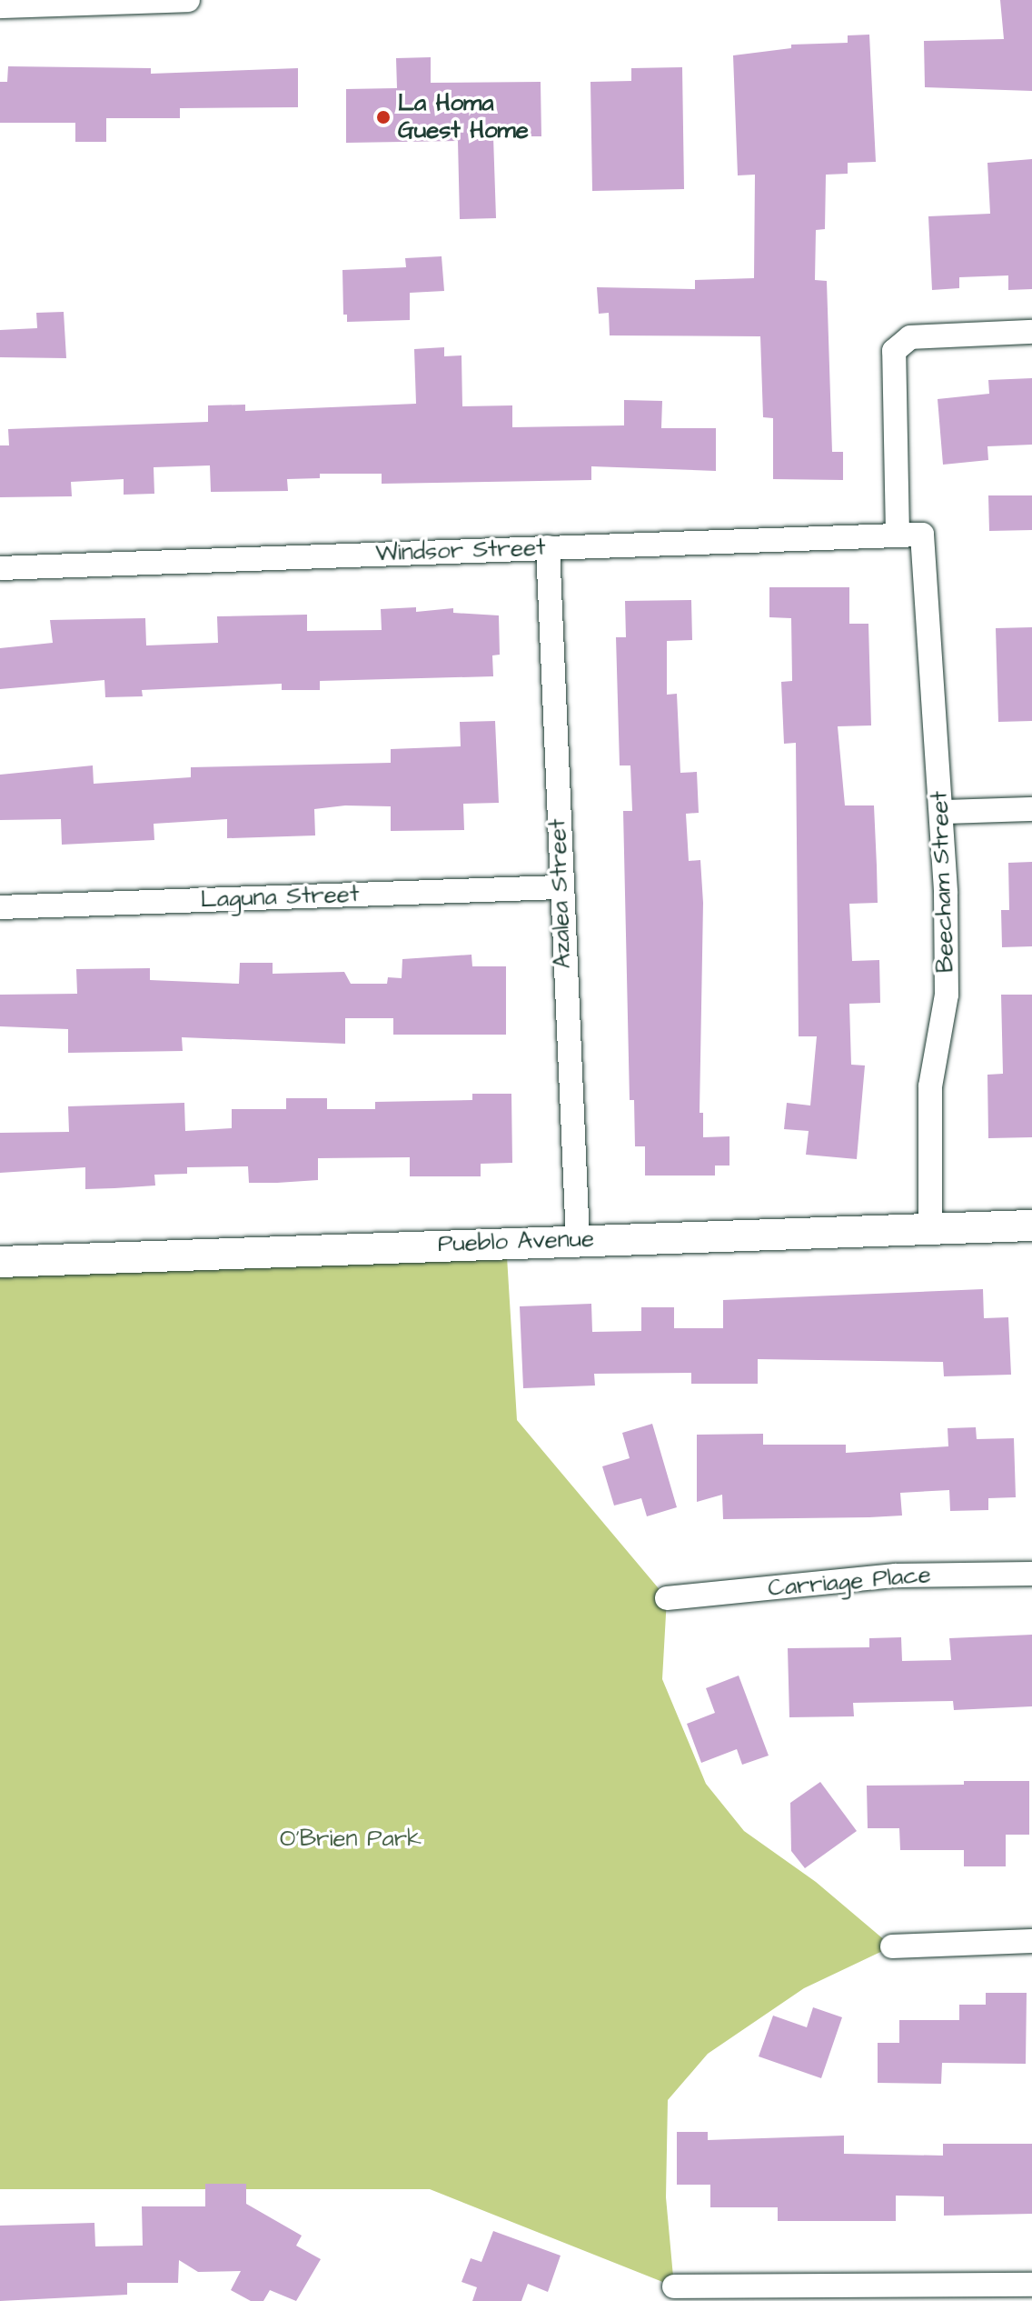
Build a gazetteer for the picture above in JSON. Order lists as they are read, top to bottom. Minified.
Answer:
{"streets":{"street":["Windsor Street","Beecham Street","Azalea Street","Laguna Street","Pueblo Avenue","Carriage Place"]},"crossings":[["Windsor Street","Beecham Street"],["Windsor Street","Azalea Street"],["Beecham Street","Pueblo Avenue"],["Azalea Street","Laguna Street"],["Azalea Street","Pueblo Avenue"]],"parks":["O'Brien Park"],"places":["La Homa Guest Home"]}
